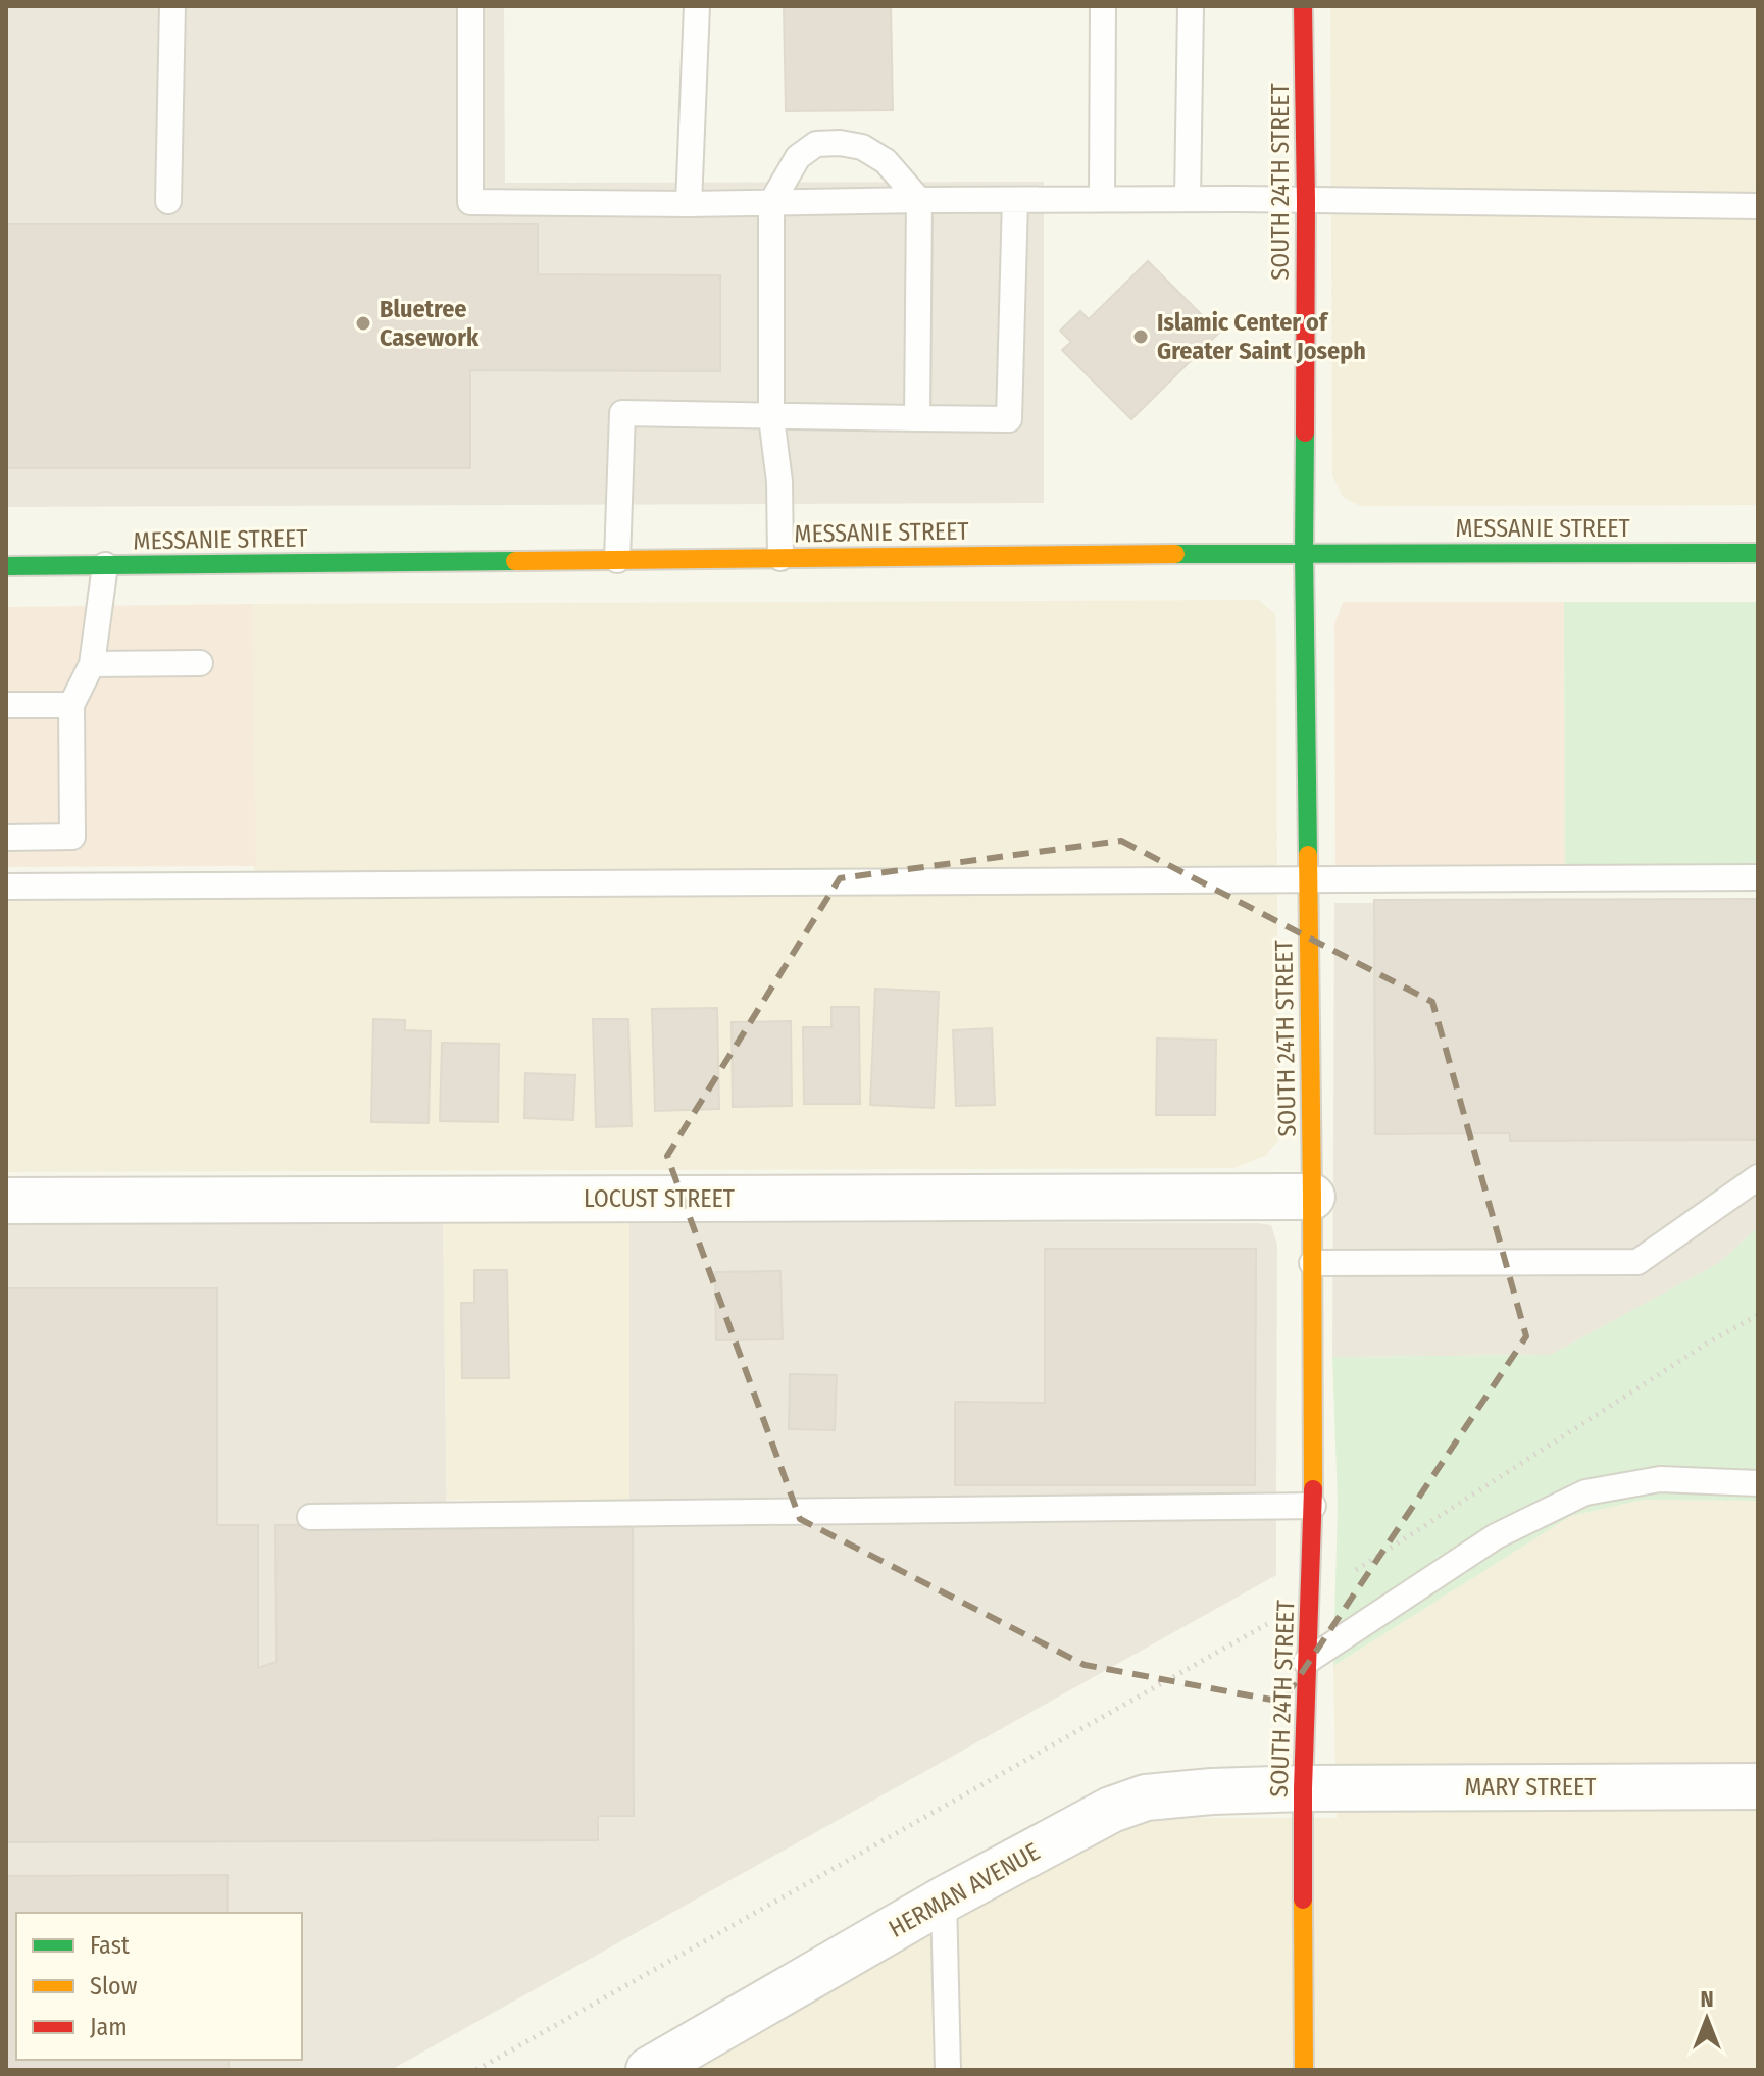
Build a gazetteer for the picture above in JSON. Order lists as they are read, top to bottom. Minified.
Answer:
{"streets":{"street":["SOUTH 24TH STREET","MESSANIE STREET","LOCUST STREET","MARY STREET","HERMAN AVENUE"]},"crossings":[["SOUTH 24TH STREET","MESSANIE STREET"],["SOUTH 24TH STREET","LOCUST STREET"],["SOUTH 24TH STREET","MARY STREET"],["SOUTH 24TH STREET","HERMAN AVENUE"],["MARY STREET","HERMAN AVENUE"]],"places":["Bluetree Casework","Islamic Center of Greater Saint Joseph"],"legend":["Fast","Slow","Jam"],"north":"top"}
